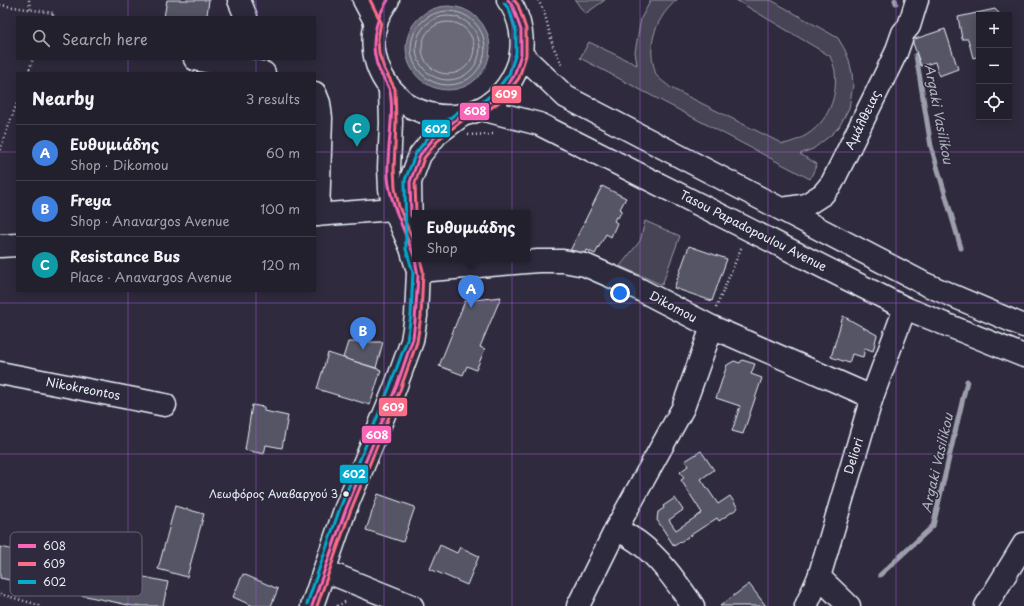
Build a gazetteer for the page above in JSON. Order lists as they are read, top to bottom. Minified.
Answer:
{"streets":{"main road":["Αμάλθειας","Tasou Papadopoulou Avenue","Dikomou","Nikokreontos","Deliori"]},"crossings":[["Tasou Papadopoulou Avenue","Deliori"],["Dikomou","Deliori"]],"water":["Argaki Vasilikou"],"places":["Λεωφόρος Αναβαργού 3"],"lines":["transit line 608","transit line 609","transit line 602"],"legend":["608","609","602"],"page":{"map_buttons":["+","−"],"search":"Search here","heading":["Nearby","3 results"],"pins":["C","A","B"],"list":[{"mark":"A","name":"Ευθυμιάδης","note":"Shop · Dikomou","value":"60 m"},{"mark":"B","name":"Freya","note":"Shop · Anavargos Avenue","value":"100 m"},{"mark":"C","name":"Resistance Bus","note":"Place · Anavargos Avenue","value":"120 m"}],"popup":["Ευθυμιάδης","Shop"]}}
